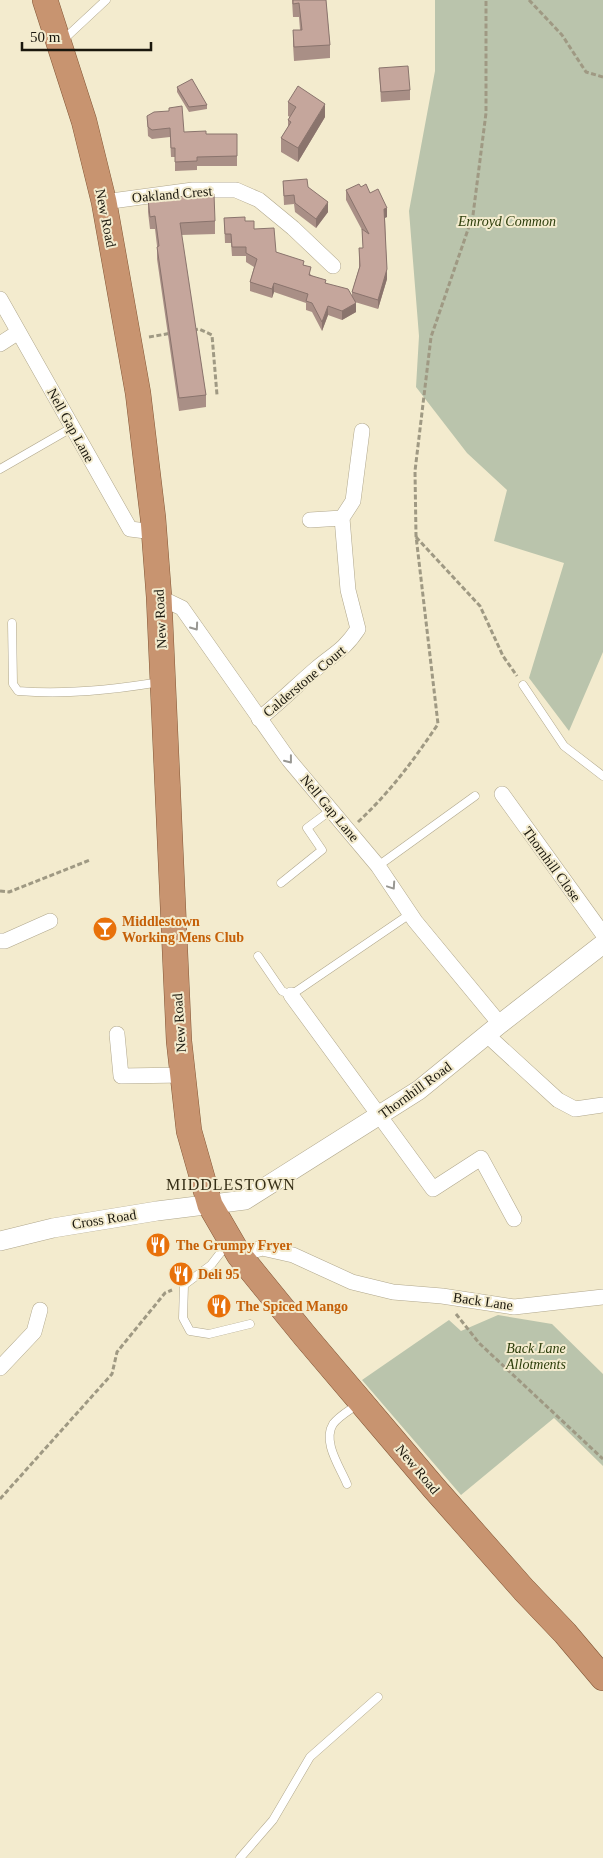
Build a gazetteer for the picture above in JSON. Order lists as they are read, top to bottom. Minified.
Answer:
{"streets":{"highway":["New Road"],"street":["Oakland Crest","Nell Gap Lane","Calderstone Court","Thornhill Close","Thornhill Road","Cross Road","Back Lane"]},"crossings":[["Oakland Crest","New Road"],["New Road","Nell Gap Lane"],["New Road","Thornhill Road"],["New Road","Cross Road"],["New Road","Back Lane"],["Nell Gap Lane","Calderstone Court"],["Nell Gap Lane","Thornhill Road"],["Thornhill Road","Cross Road"]],"districts":["MIDDLESTOWN"],"parks":["Emroyd Common","Back Lane Allotments"],"places":{"bar":["Middlestown Working Mens Club"],"restaurant":["The Grumpy Fryer","Deli 95","The Spiced Mango"]},"scale_bar":"50 m"}
